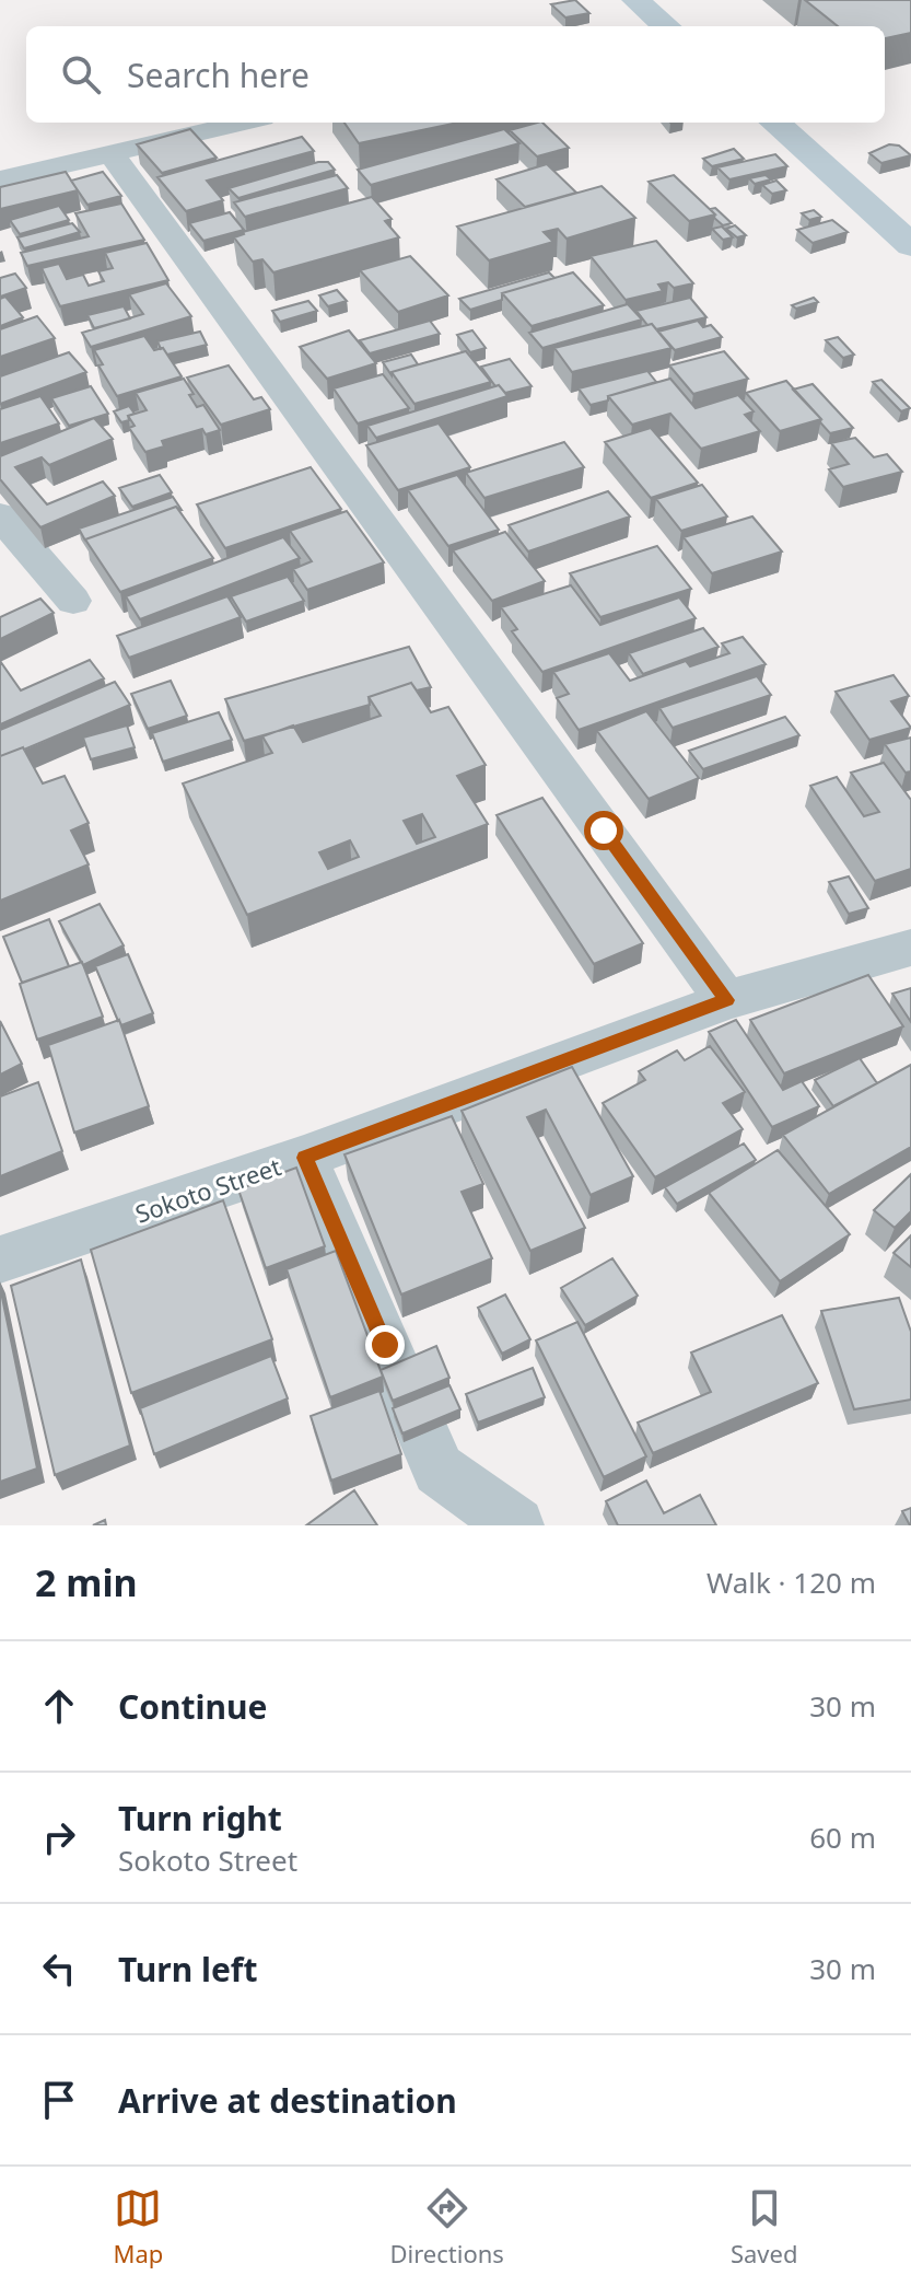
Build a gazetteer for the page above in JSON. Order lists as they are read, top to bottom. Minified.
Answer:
{"streets":{"street":["Sokoto Street"]},"page":{"search":"Search here","heading":["2 min","Walk · 120 m"],"list":[["Continue","30 m"],["Turn right","Sokoto Street","60 m"],["Turn left","30 m"],"Arrive at destination"],"nav":["Map","Directions","Saved"]}}
